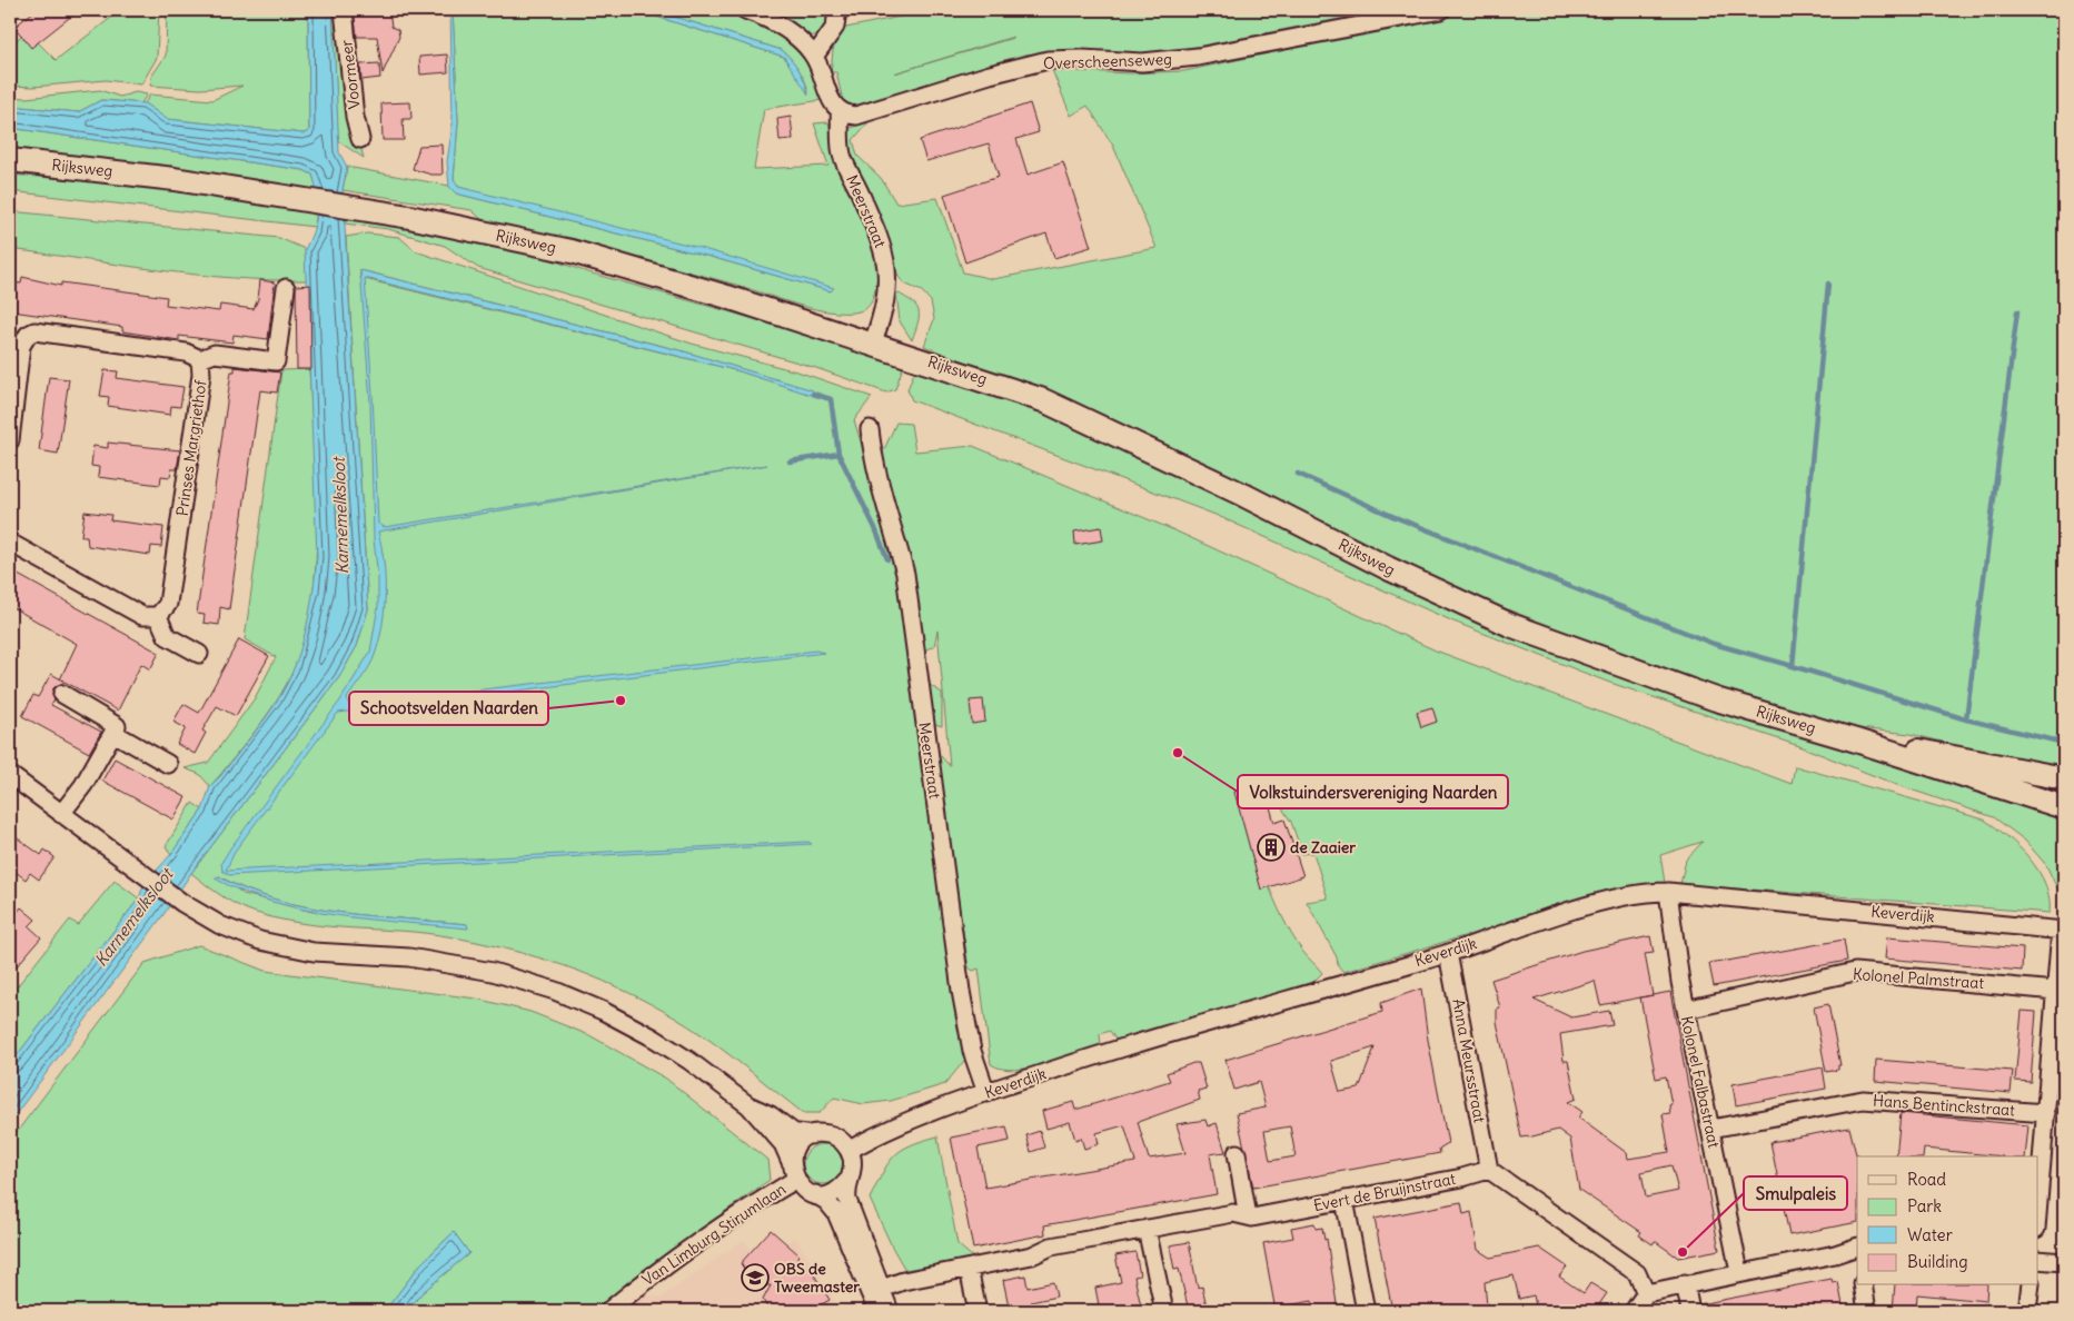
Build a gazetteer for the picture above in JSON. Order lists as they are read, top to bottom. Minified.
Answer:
{"streets":{"main road":["Rijksweg"],"street":["Overscheenseweg","Voormeer","Meerstraat","Prinses Margriethof","Keverdijk","Kolonel Palmstraat","Anna Meursstraat","Kolonel Falbastraat","Hans Bentinckstraat","Evert de Bruijnstraat","Van Limburg Stirumlaan"]},"crossings":[["Overscheenseweg","Meerstraat"],["Rijksweg","Meerstraat"],["Meerstraat","Keverdijk"],["Keverdijk","Anna Meursstraat"],["Keverdijk","Kolonel Falbastraat"],["Keverdijk","Van Limburg Stirumlaan"],["Kolonel Palmstraat","Kolonel Falbastraat"],["Anna Meursstraat","Evert de Bruijnstraat"],["Kolonel Falbastraat","Hans Bentinckstraat"]],"water":["Karnemelksloot"],"places":{"other":["Schootsvelden Naarden","Volkstuindersvereniging Naarden","Smulpaleis"],"building":["de Zaaier"],"school or university":["OBS de Tweemaster"]},"legend":["Road","Park","Water","Building"]}
